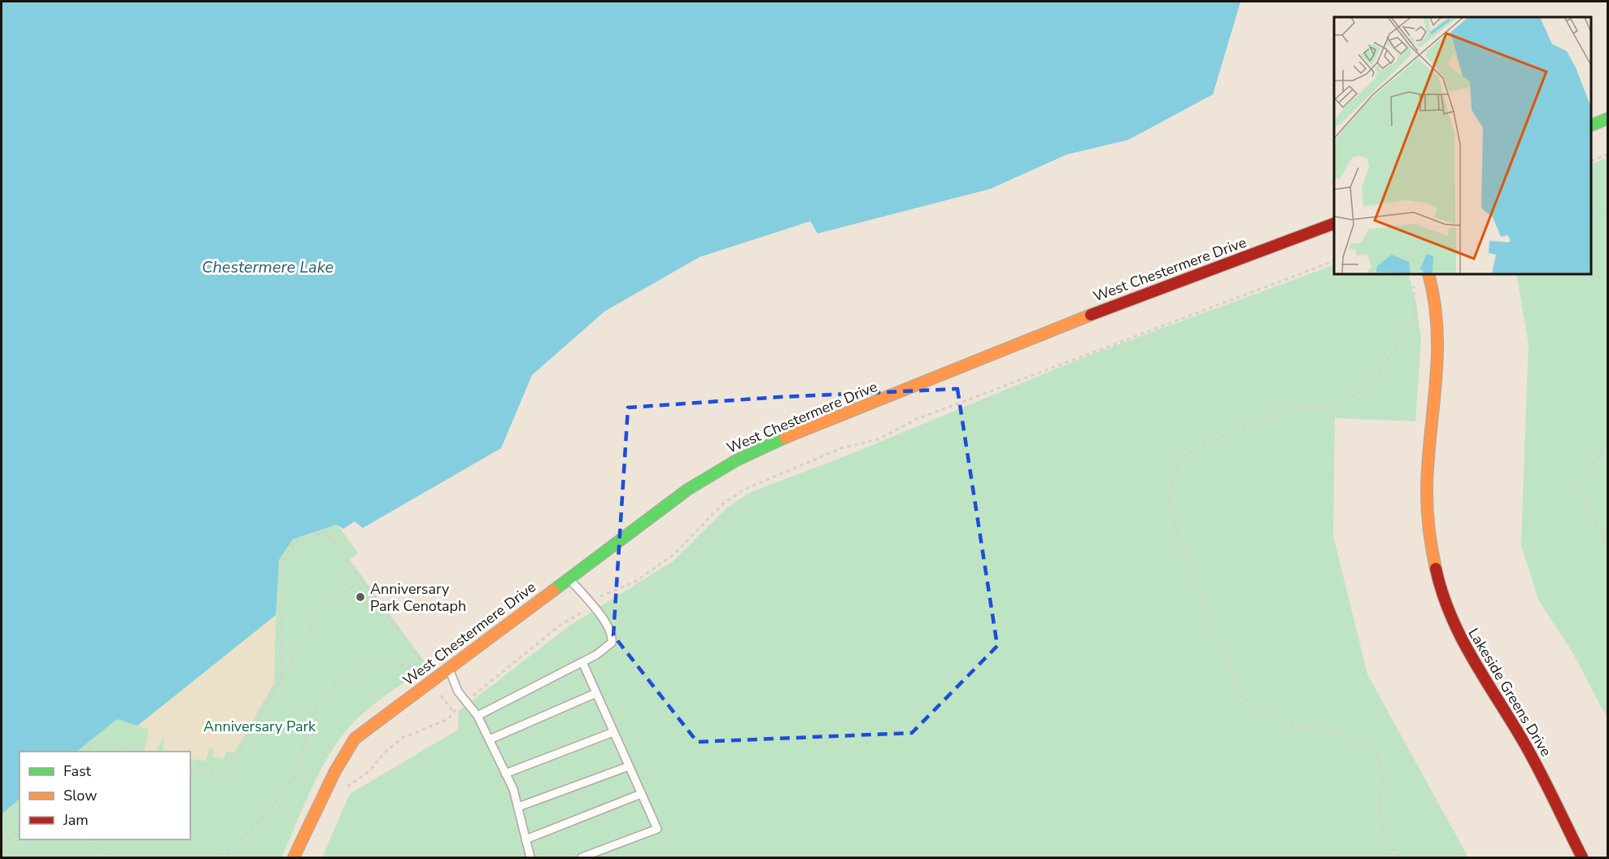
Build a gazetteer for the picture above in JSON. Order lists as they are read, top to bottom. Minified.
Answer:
{"streets":{"street":["West Chestermere Drive","Lakeside Greens Drive"]},"water":["Chestermere Lake"],"parks":["Anniversary Park"],"places":["Anniversary Park Cenotaph"],"legend":["Fast","Slow","Jam"]}
